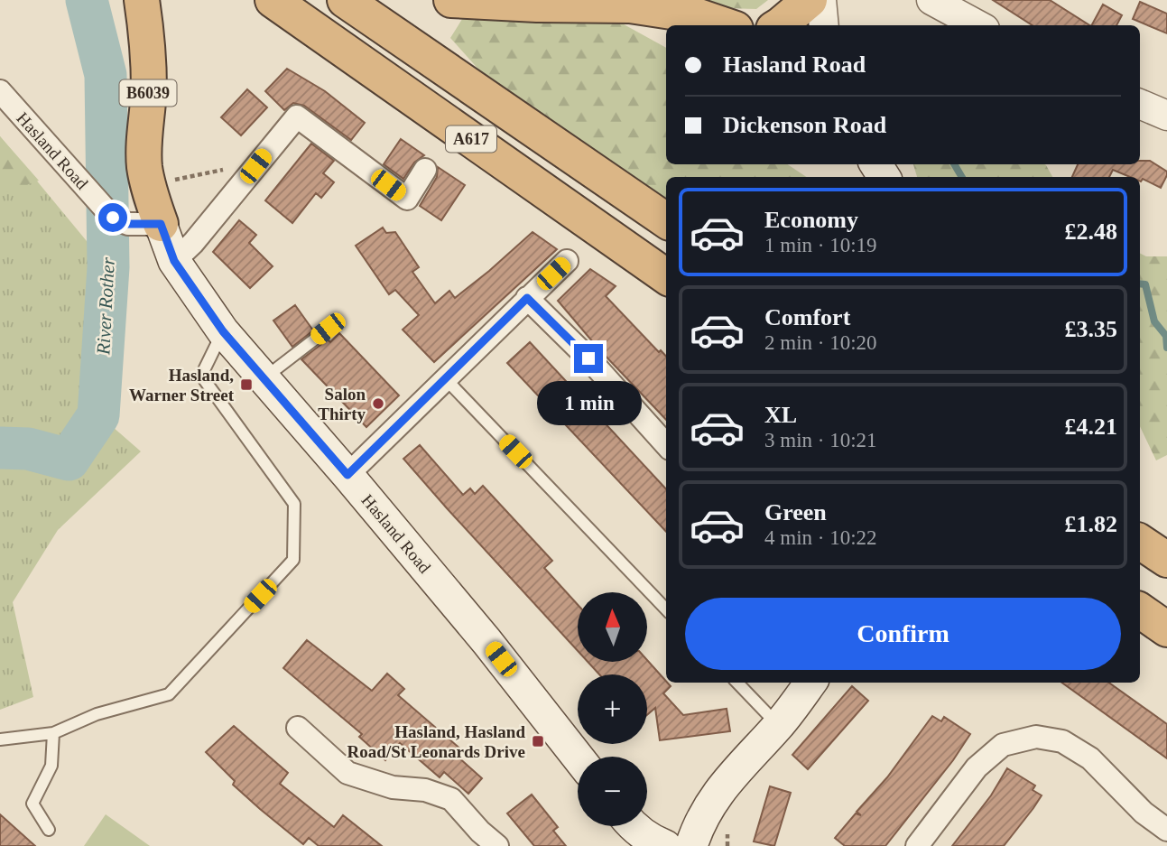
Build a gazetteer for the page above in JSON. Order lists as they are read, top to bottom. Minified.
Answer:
{"streets":{"highway":["B6039","A617"],"main road":["Hasland Road"]},"crossings":[["B6039","Hasland Road"]],"water":["River Rother"],"places":{"transit":["Hasland, Warner Street","Hasland, Hasland Road/St Leonards Drive"],"other":["Salon Thirty"]},"north":"top","page":{"banner":["Hasland Road","Dickenson Road"],"list":[{"name":"Economy","note":"1 min · 10:19","value":"£2.48"},{"name":"Comfort","note":"2 min · 10:20","value":"£3.35"},{"name":"XL","note":"3 min · 10:21","value":"£4.21"},{"name":"Green","note":"4 min · 10:22","value":"£1.82"}],"bubble":"1 min","buttons":"Confirm","map_buttons":["+","−"]}}
